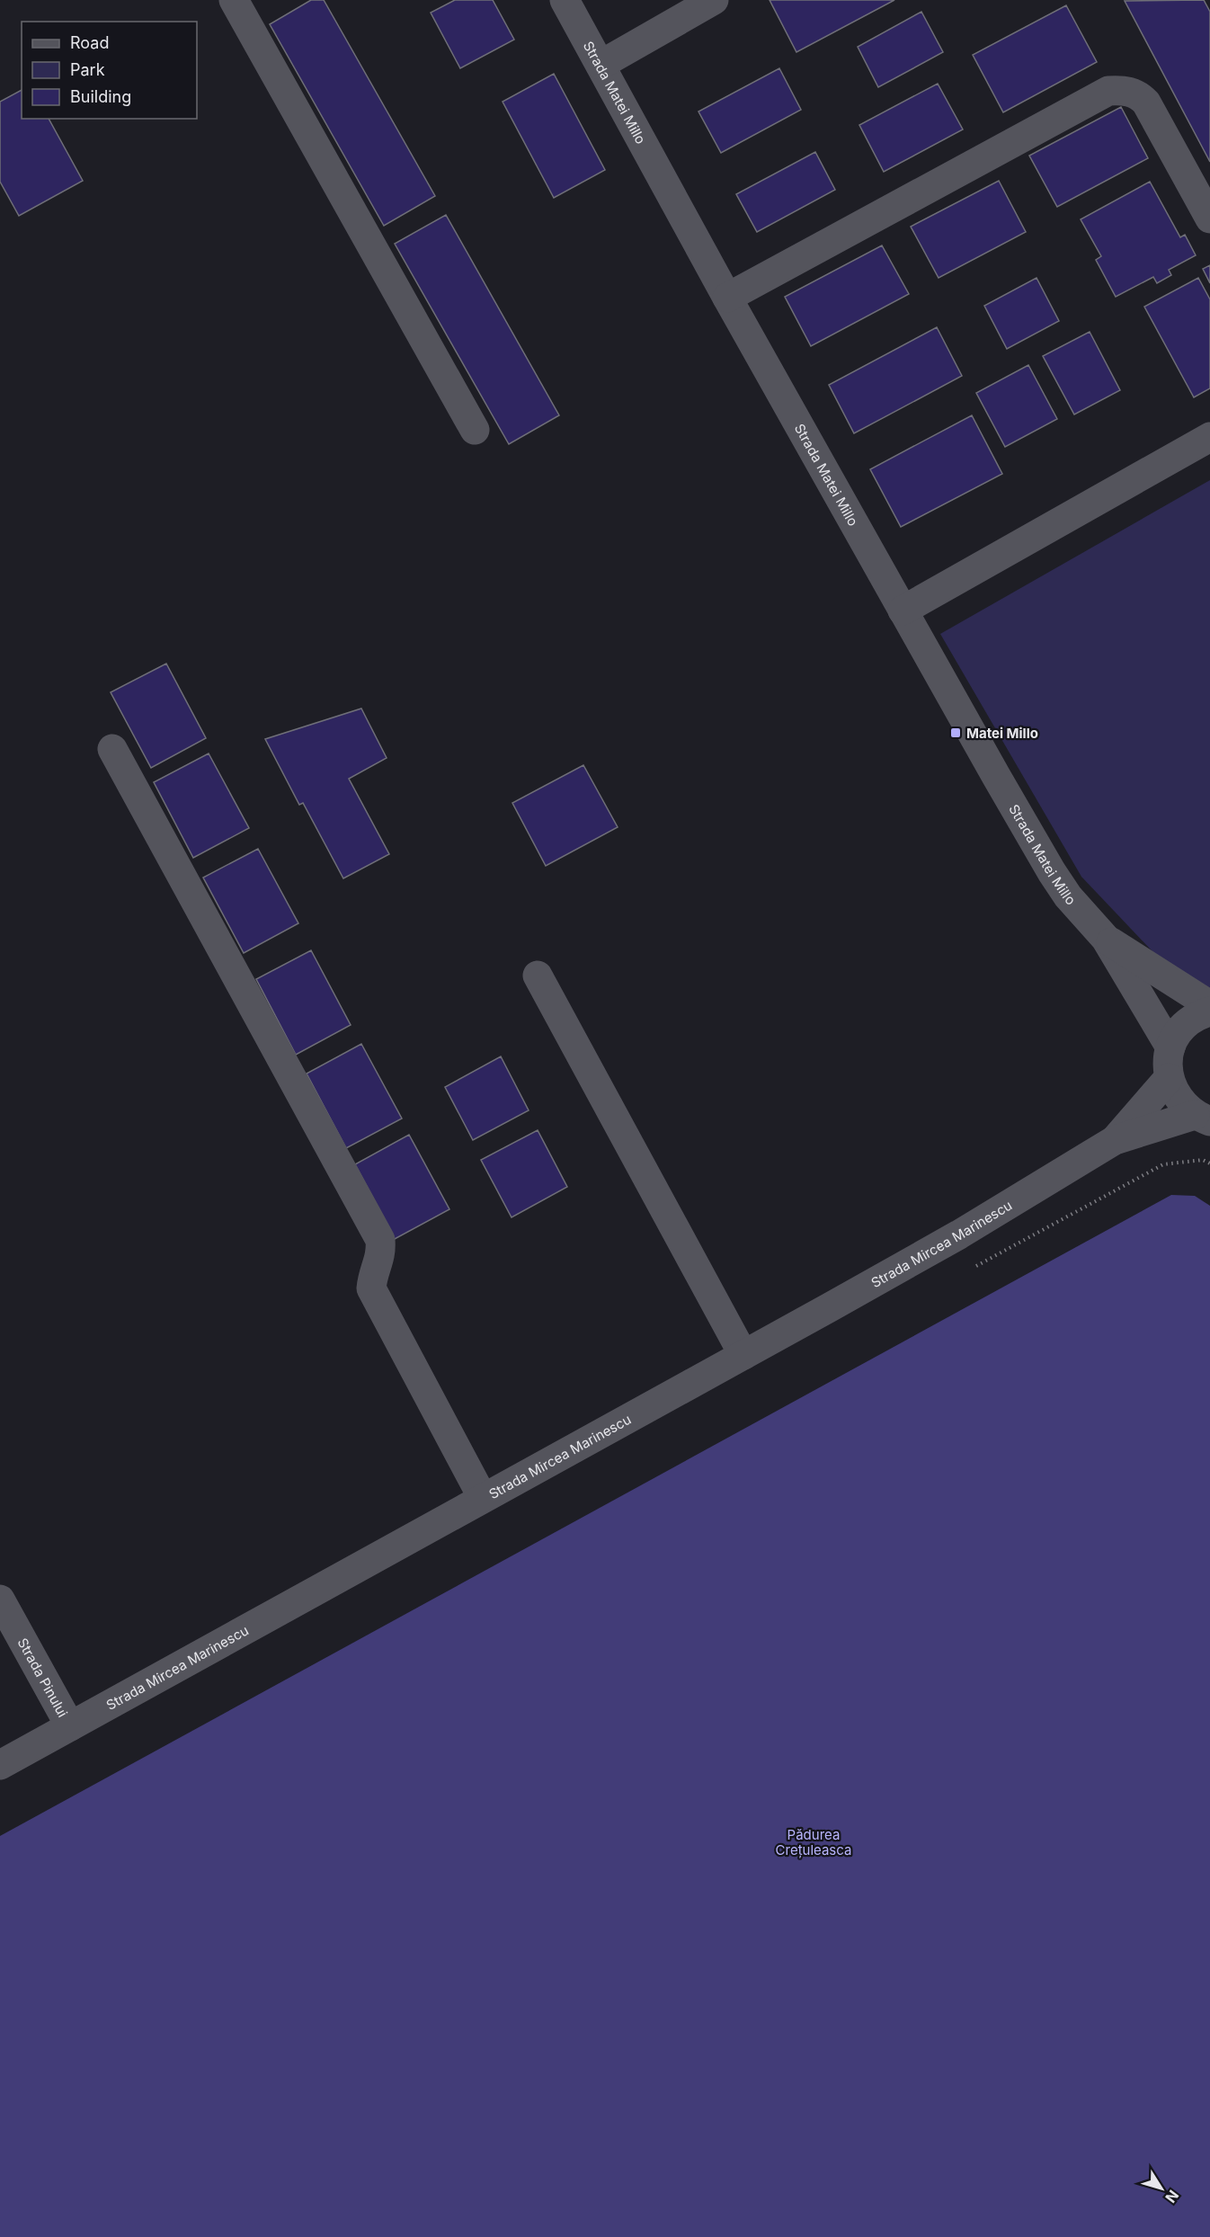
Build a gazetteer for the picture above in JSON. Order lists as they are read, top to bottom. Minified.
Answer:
{"streets":{"street":["Strada Matei Millo","Strada Mircea Marinescu","Strada Pinului"]},"crossings":[["Strada Mircea Marinescu","Strada Pinului"]],"parks":["Pădurea Crețuleasca"],"places":{"transit":["Matei Millo"]},"legend":["Road","Park","Building"],"north":"bottom right"}
